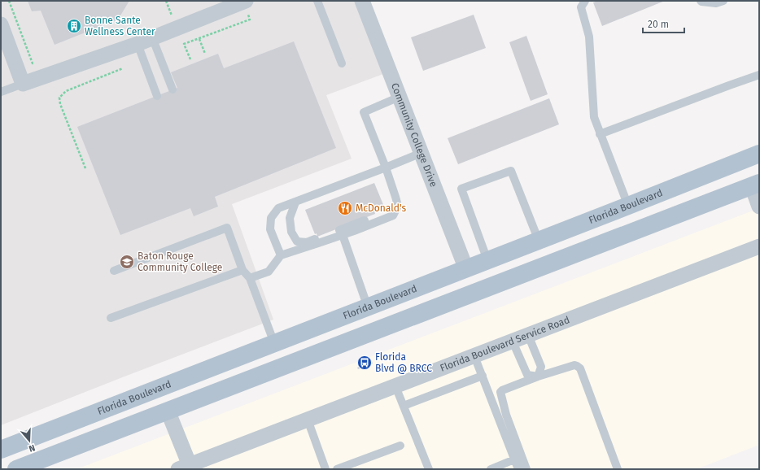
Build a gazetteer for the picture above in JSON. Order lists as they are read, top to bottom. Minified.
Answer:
{"streets":{"main road":["Florida Boulevard"],"street":["Community College Drive","Florida Boulevard Service Road"]},"crossings":[["Community College Drive","Florida Boulevard"]],"places":{"building":["Bonne Sante Wellness Center"],"restaurant":["McDonald's"],"school or university":["Baton Rouge Community College"],"bus stop":["Florida Blvd @ BRCC"]},"scale_bar":"20 m","north":"bottom"}
